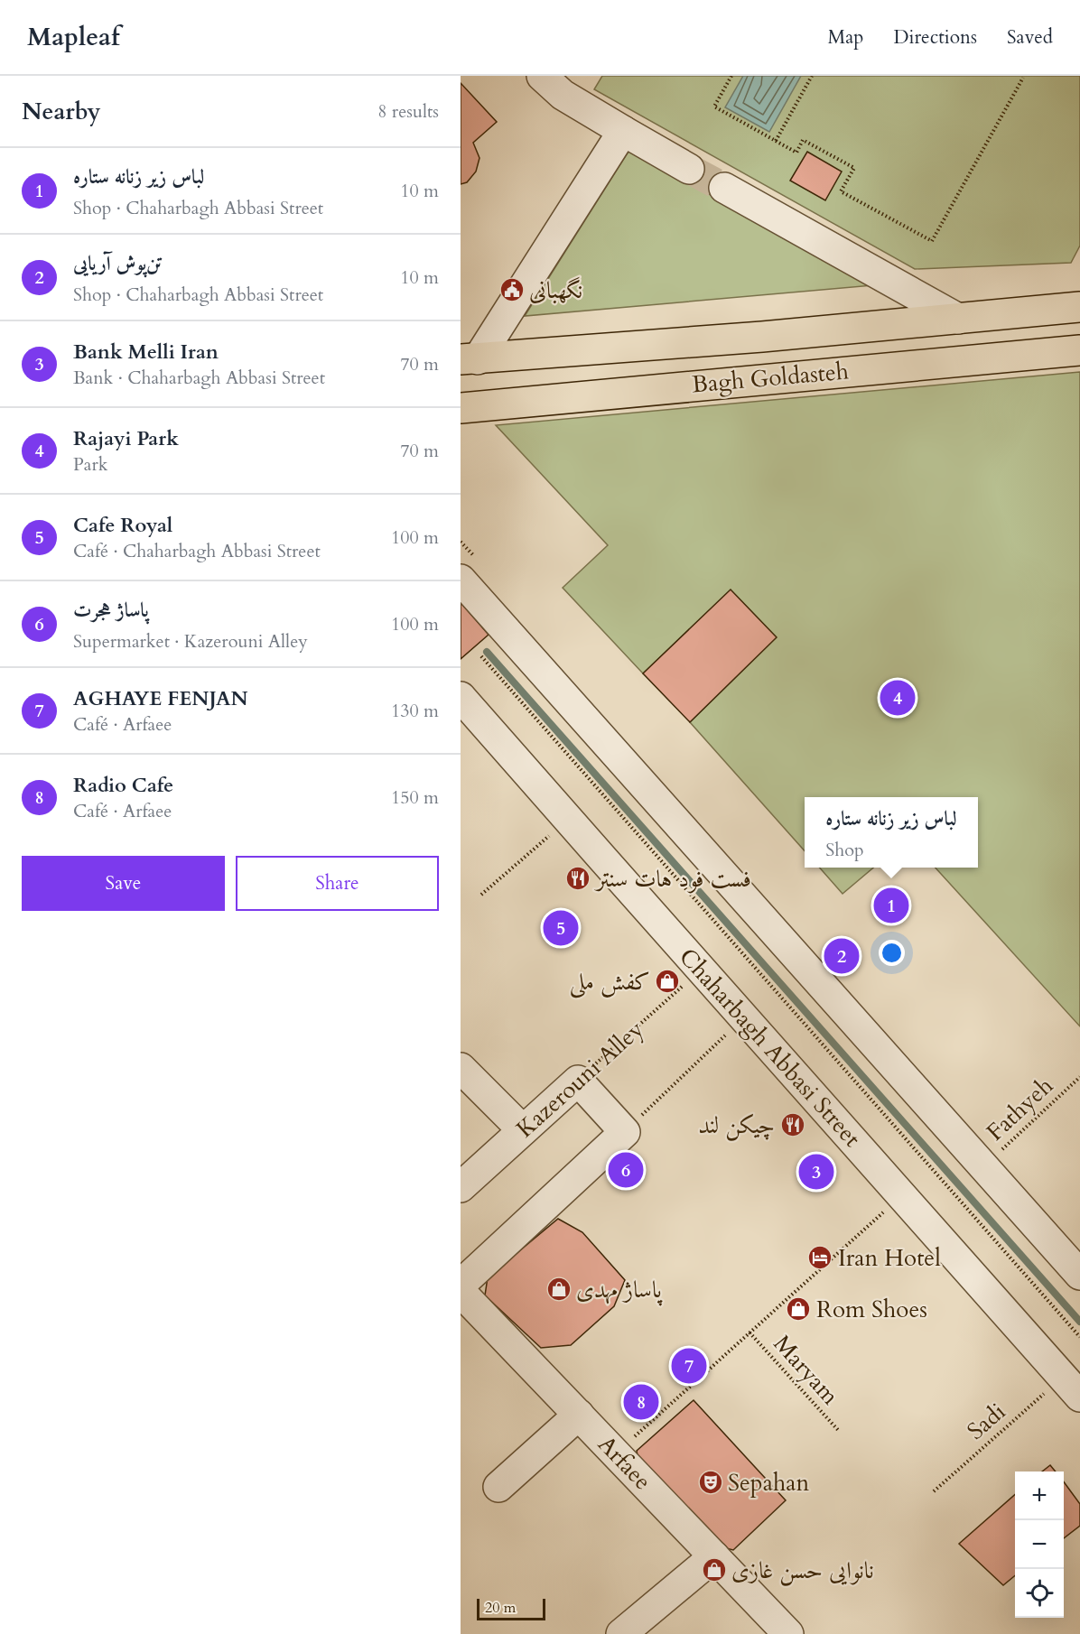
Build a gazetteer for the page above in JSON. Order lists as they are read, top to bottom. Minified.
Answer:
{"streets":{"main road":["Bagh Goldasteh"],"street":["Chaharbagh Abbasi Street","Kazerouni Alley","Arfaee"],"path":["Fathyeh","Maryam","Sadi"]},"crossings":[["Chaharbagh Abbasi Street","Kazerouni Alley"],["Chaharbagh Abbasi Street","Sadi"]],"places":{"public building":["نگهبانی"],"restaurant":["فست فود هات سنتر","چیکن لند"],"shop":["کفش ملی","پاساژ مهدی","Rom Shoes","نانوایی حسن غازی"],"hotel":["Iran Hotel"],"theatre":["Sepahan"]},"scale_bar":"20 m","page":{"header":"Mapleaf","nav":["Map","Directions","Saved"],"heading":["Nearby","8 results"],"list":[{"mark":"1","name":"لباس زیر زنانه ستاره","note":"Shop · Chaharbagh Abbasi Street","value":"10 m"},{"mark":"2","name":"تن‌پوش آریایی","note":"Shop · Chaharbagh Abbasi Street","value":"10 m"},{"mark":"3","name":"Bank Melli Iran","note":"Bank · Chaharbagh Abbasi Street","value":"70 m"},{"mark":"4","name":"Rajayi Park","note":"Park","value":"70 m"},{"mark":"5","name":"Cafe Royal","note":"Café · Chaharbagh Abbasi Street","value":"100 m"},{"mark":"6","name":"پاساژ هجرت","note":"Supermarket · Kazerouni Alley","value":"100 m"},{"mark":"7","name":"AGHAYE FENJAN","note":"Café · Arfaee","value":"130 m"},{"mark":"8","name":"Radio Cafe","note":"Café · Arfaee","value":"150 m"}],"pins":["4","1","5","2","6","3","7","8"],"popup":["لباس زیر زنانه ستاره","Shop"],"buttons":["Save","Share"],"map_buttons":["+","−"],"scale":"20 m"}}
